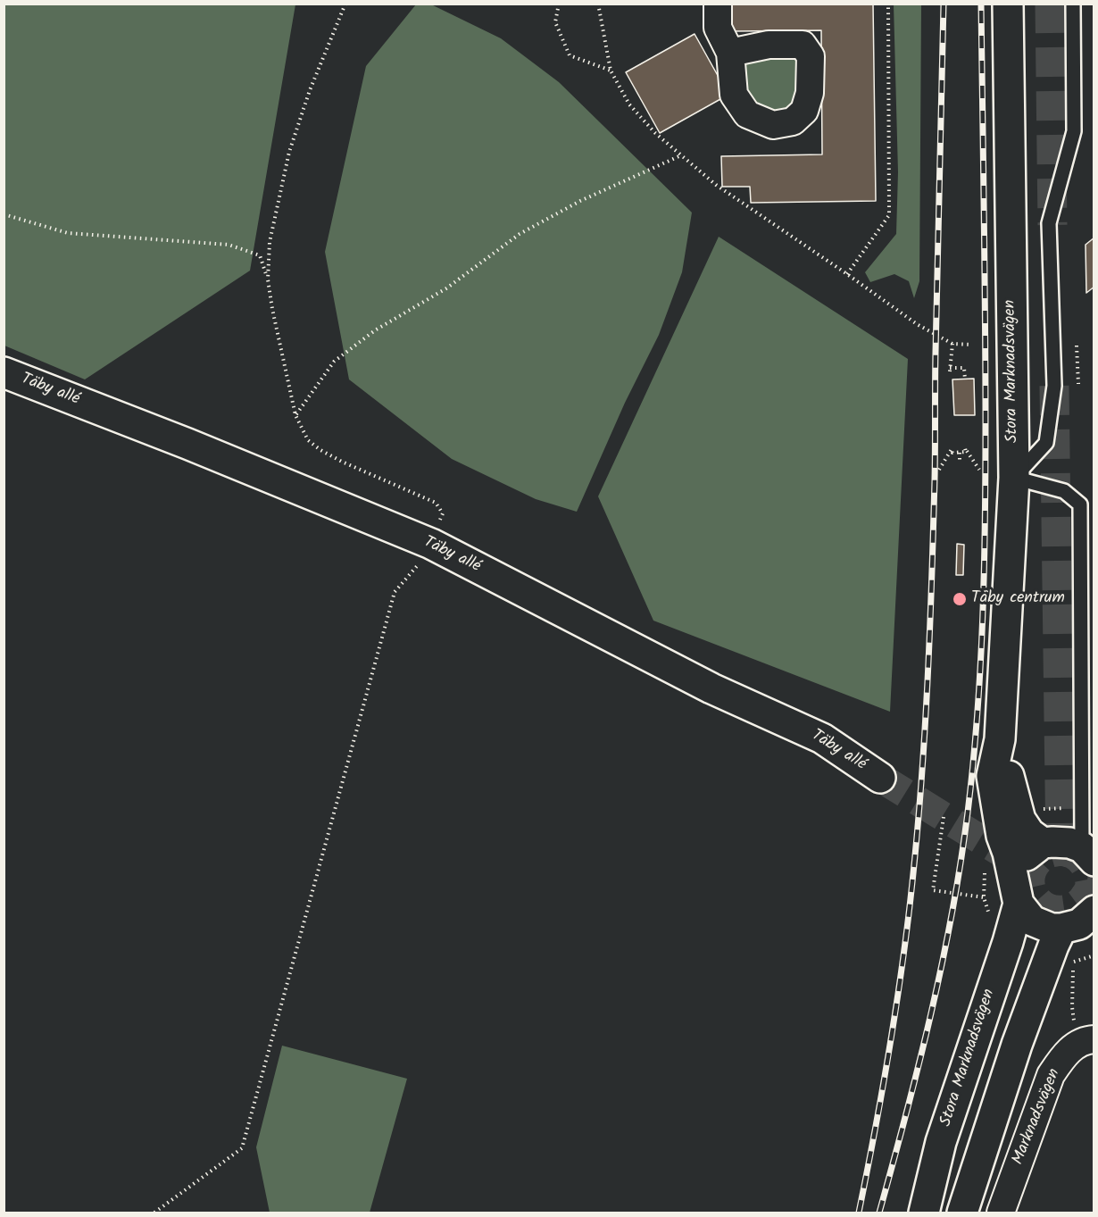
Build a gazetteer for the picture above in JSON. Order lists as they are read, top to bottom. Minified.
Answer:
{"streets":{"street":["Stora Marknadsvägen","Täby allé","Marknadsvägen"]},"places":["Täby centrum"]}
